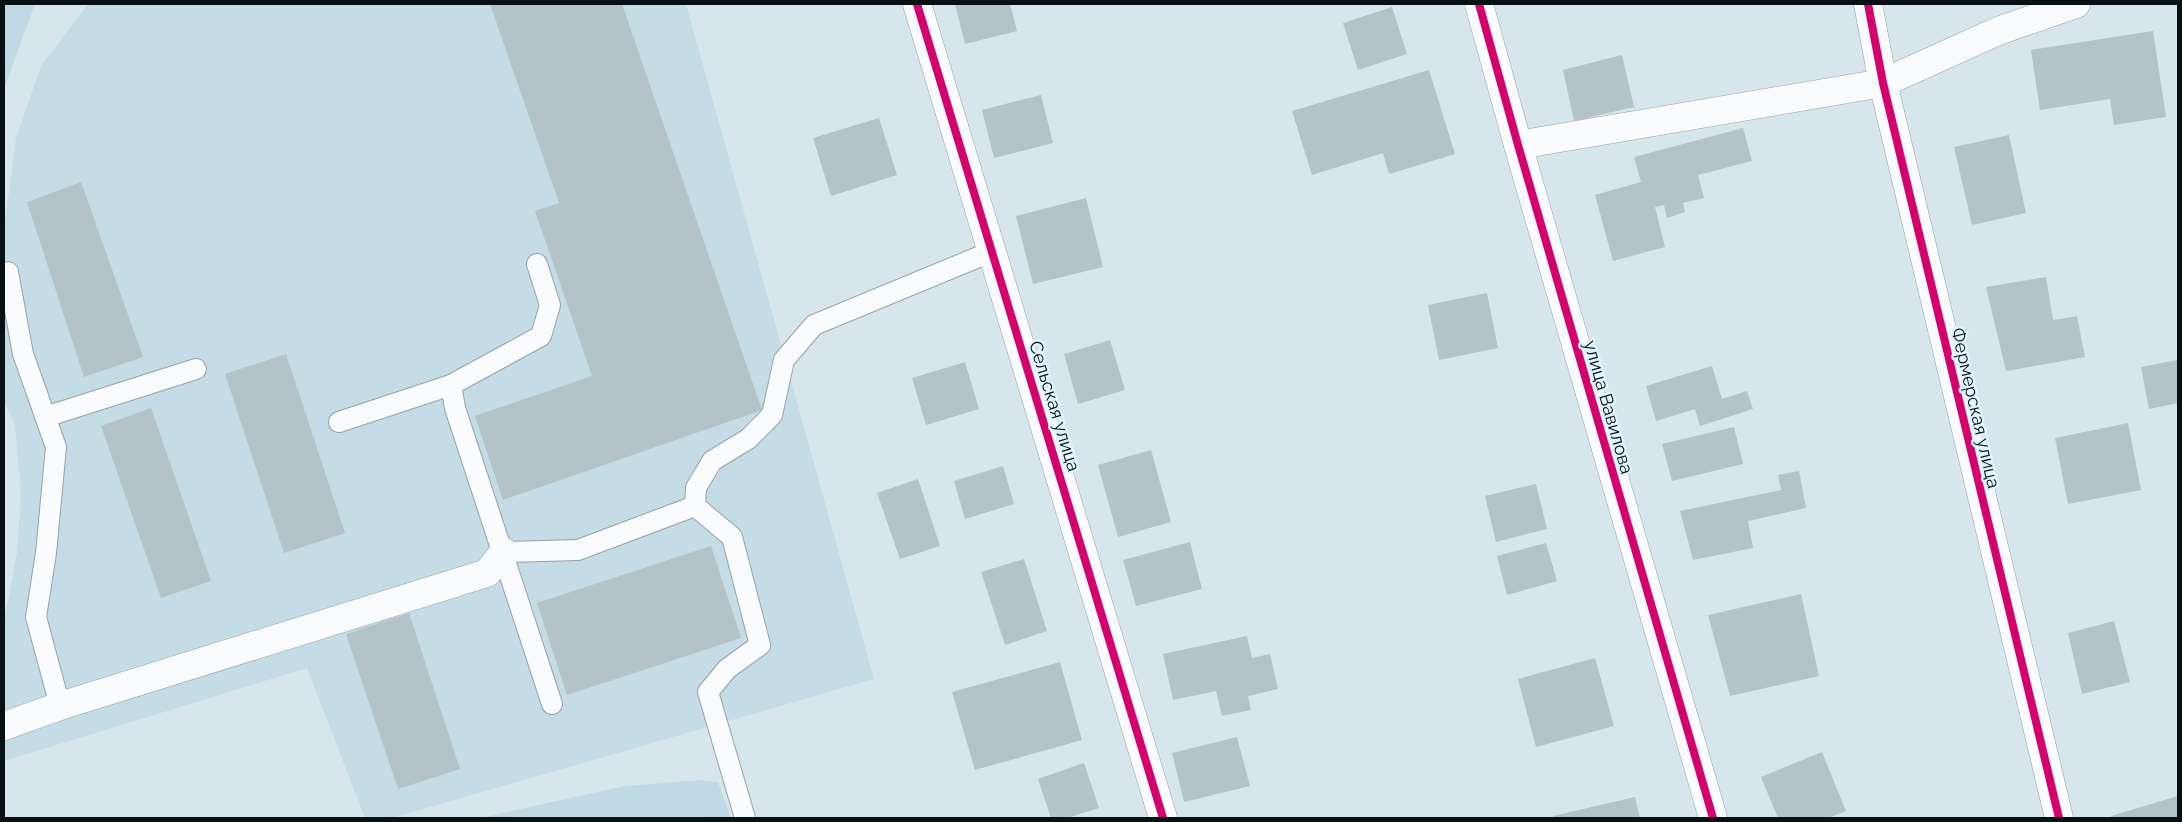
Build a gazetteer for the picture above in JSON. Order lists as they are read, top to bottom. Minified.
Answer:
{"streets":{"street":["Сельская улица","улица Вавилова","Фермерская улица"]}}
